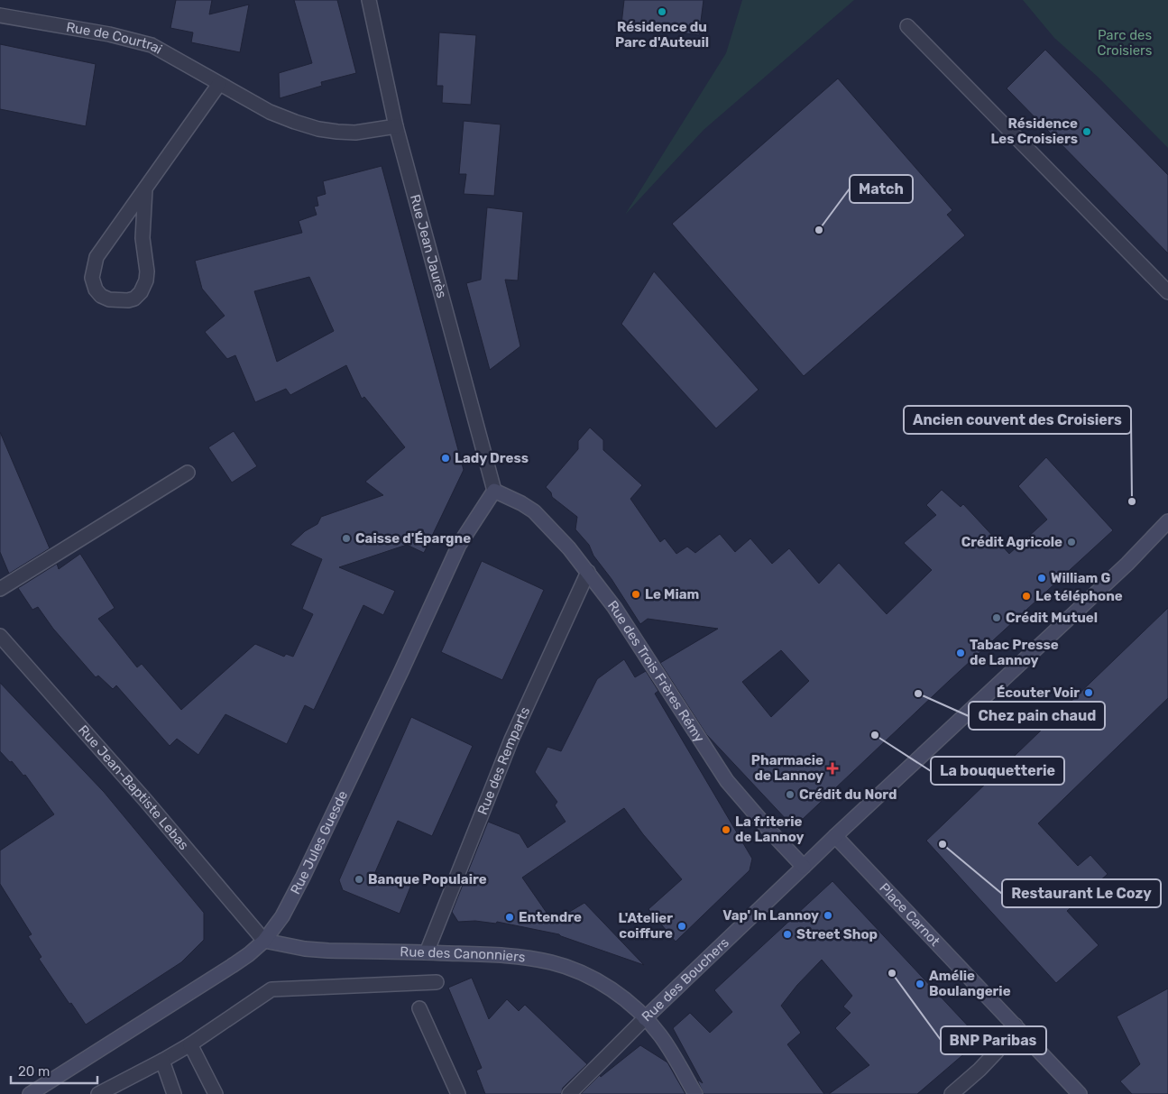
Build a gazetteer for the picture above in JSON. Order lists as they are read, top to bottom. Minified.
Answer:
{"streets":{"main road":["Rue des Trois Frères Rémy","Rue Jules Guesde","Place Carnot","Rue des Canonniers","Rue des Bouchers"],"street":["Rue de Courtrai","Rue Jean Jaurès","Rue des Remparts","Rue Jean-Baptiste Lebas"]},"crossings":[["Rue de Courtrai","Rue Jean Jaurès"],["Rue Jean Jaurès","Rue des Trois Frères Rémy"],["Rue Jean Jaurès","Rue Jules Guesde"],["Rue des Trois Frères Rémy","Rue des Remparts"],["Rue des Trois Frères Rémy","Rue Jules Guesde"],["Rue des Trois Frères Rémy","Rue des Bouchers"],["Rue des Remparts","Rue des Canonniers"],["Rue Jean-Baptiste Lebas","Rue Jules Guesde"],["Rue Jean-Baptiste Lebas","Rue des Canonniers"],["Rue Jules Guesde","Rue des Canonniers"],["Rue des Canonniers","Rue des Bouchers"]],"parks":["Parc des Croisiers"],"places":{"other":["Résidence du Parc d'Auteuil","Résidence Les Croisiers","Match","Lady Dress","Ancien couvent des Croisiers","Caisse d'Épargne","Crédit Agricole","William G","Le Miam","Le téléphone","Crédit Mutuel","Tabac Presse de Lannoy","Écouter Voir","Chez pain chaud","La bouquetterie","Crédit du Nord","La friterie de Lannoy","Restaurant Le Cozy","Banque Populaire","Vap' In Lannoy","Entendre","L'Atelier coiffure","Street Shop","BNP Paribas","Amélie Boulangerie"],"health":["Pharmacie de Lannoy"]},"scale_bar":"20 m"}
